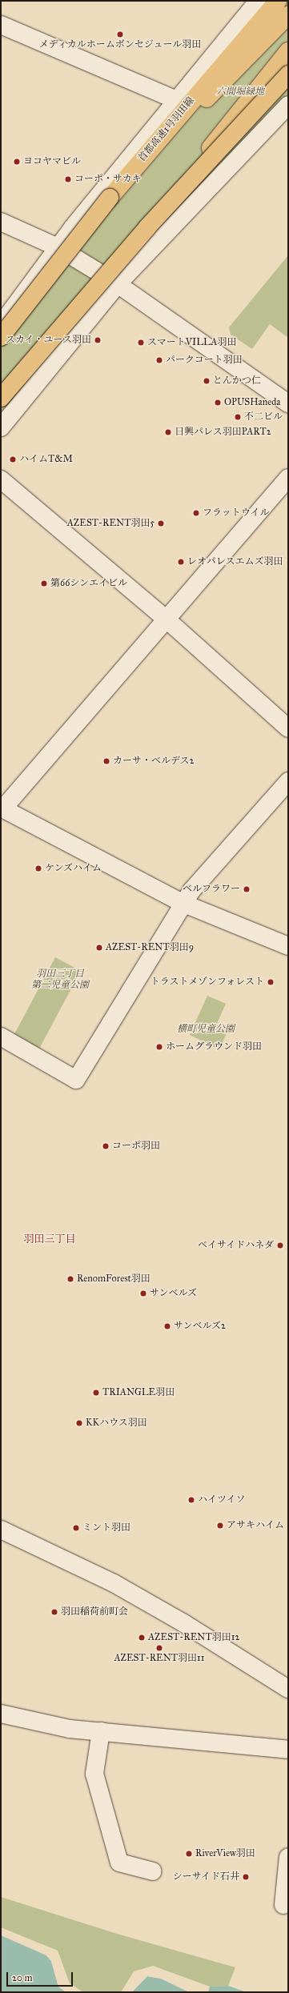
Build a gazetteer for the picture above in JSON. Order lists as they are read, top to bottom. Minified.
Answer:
{"streets":{"highway":["首都高速1号羽田線"]},"districts":["羽田三丁目"],"parks":["六間堀緑地","羽田三丁目 第二児童公園","横町児童公園"],"places":["メディカルホームボンセジュール羽田","ヨコヤマビル","コーポ・サカキ","スカイ・ユース羽田","スマートVILLA羽田","パークコート羽田","とんかつ仁","OPUSHaneda","不二ビル","日興パレス羽田PART2","ハイムT&M","フラットウイル","AZEST-RENT羽田5","レオパレスエムズ羽田","第66シンエイビル","カーサ・ベルデス2","ケンズハイム","ベルフラワー","AZEST-RENT羽田9","トラストメゾンフォレスト","ホームグラウンド羽田","コーポ羽田","ベイサイドハネダ","RenomForest羽田","サンベルズ","サンベルズ2","TRIANGLE羽田","KKハウス羽田","ハイツイソ","アサキハイム","ミント羽田","羽田稲荷前町会","AZEST-RENT羽田12","AZEST-RENT羽田11","RiverView羽田","シーサイド石井"],"scale_bar":"20 m"}
